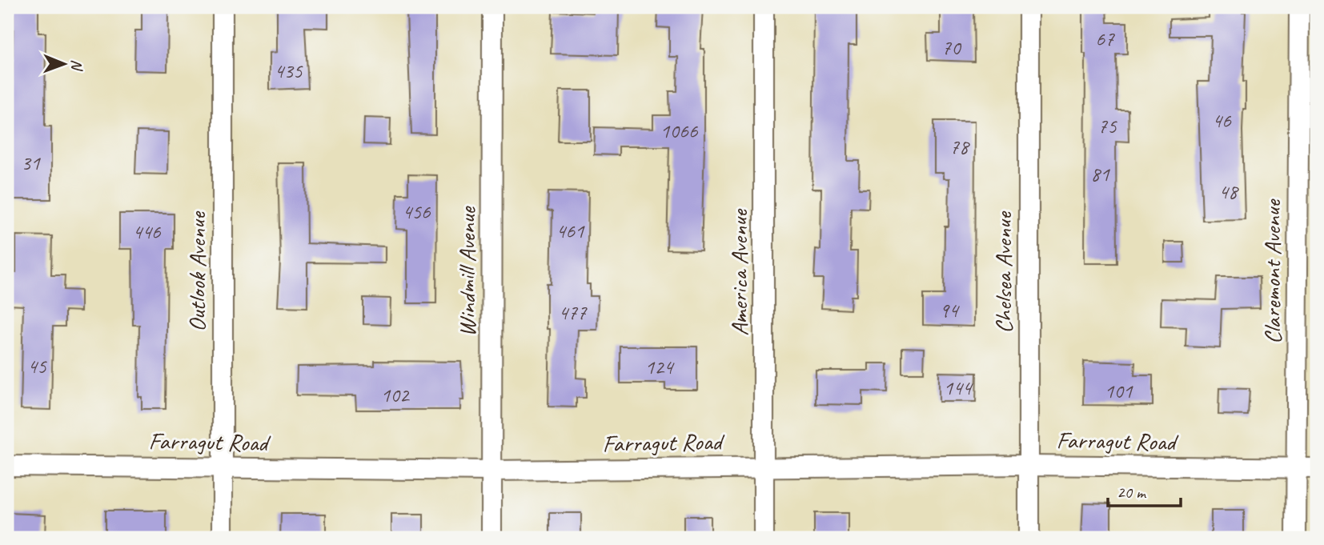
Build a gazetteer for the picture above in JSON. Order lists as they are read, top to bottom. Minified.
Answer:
{"streets":{"street":["Outlook Avenue","Windmill Avenue","Claremont Avenue","America Avenue","Chelsea Avenue","Farragut Road"]},"crossings":[["Outlook Avenue","Farragut Road"],["Windmill Avenue","Farragut Road"],["Claremont Avenue","Farragut Road"],["America Avenue","Farragut Road"],["Chelsea Avenue","Farragut Road"]],"house_numbers":["67","70","435","46","75","1066","78","31","81","48","456","461","446","94","477","45","124","144","101","102"],"scale_bar":"20 m","north":"right"}
